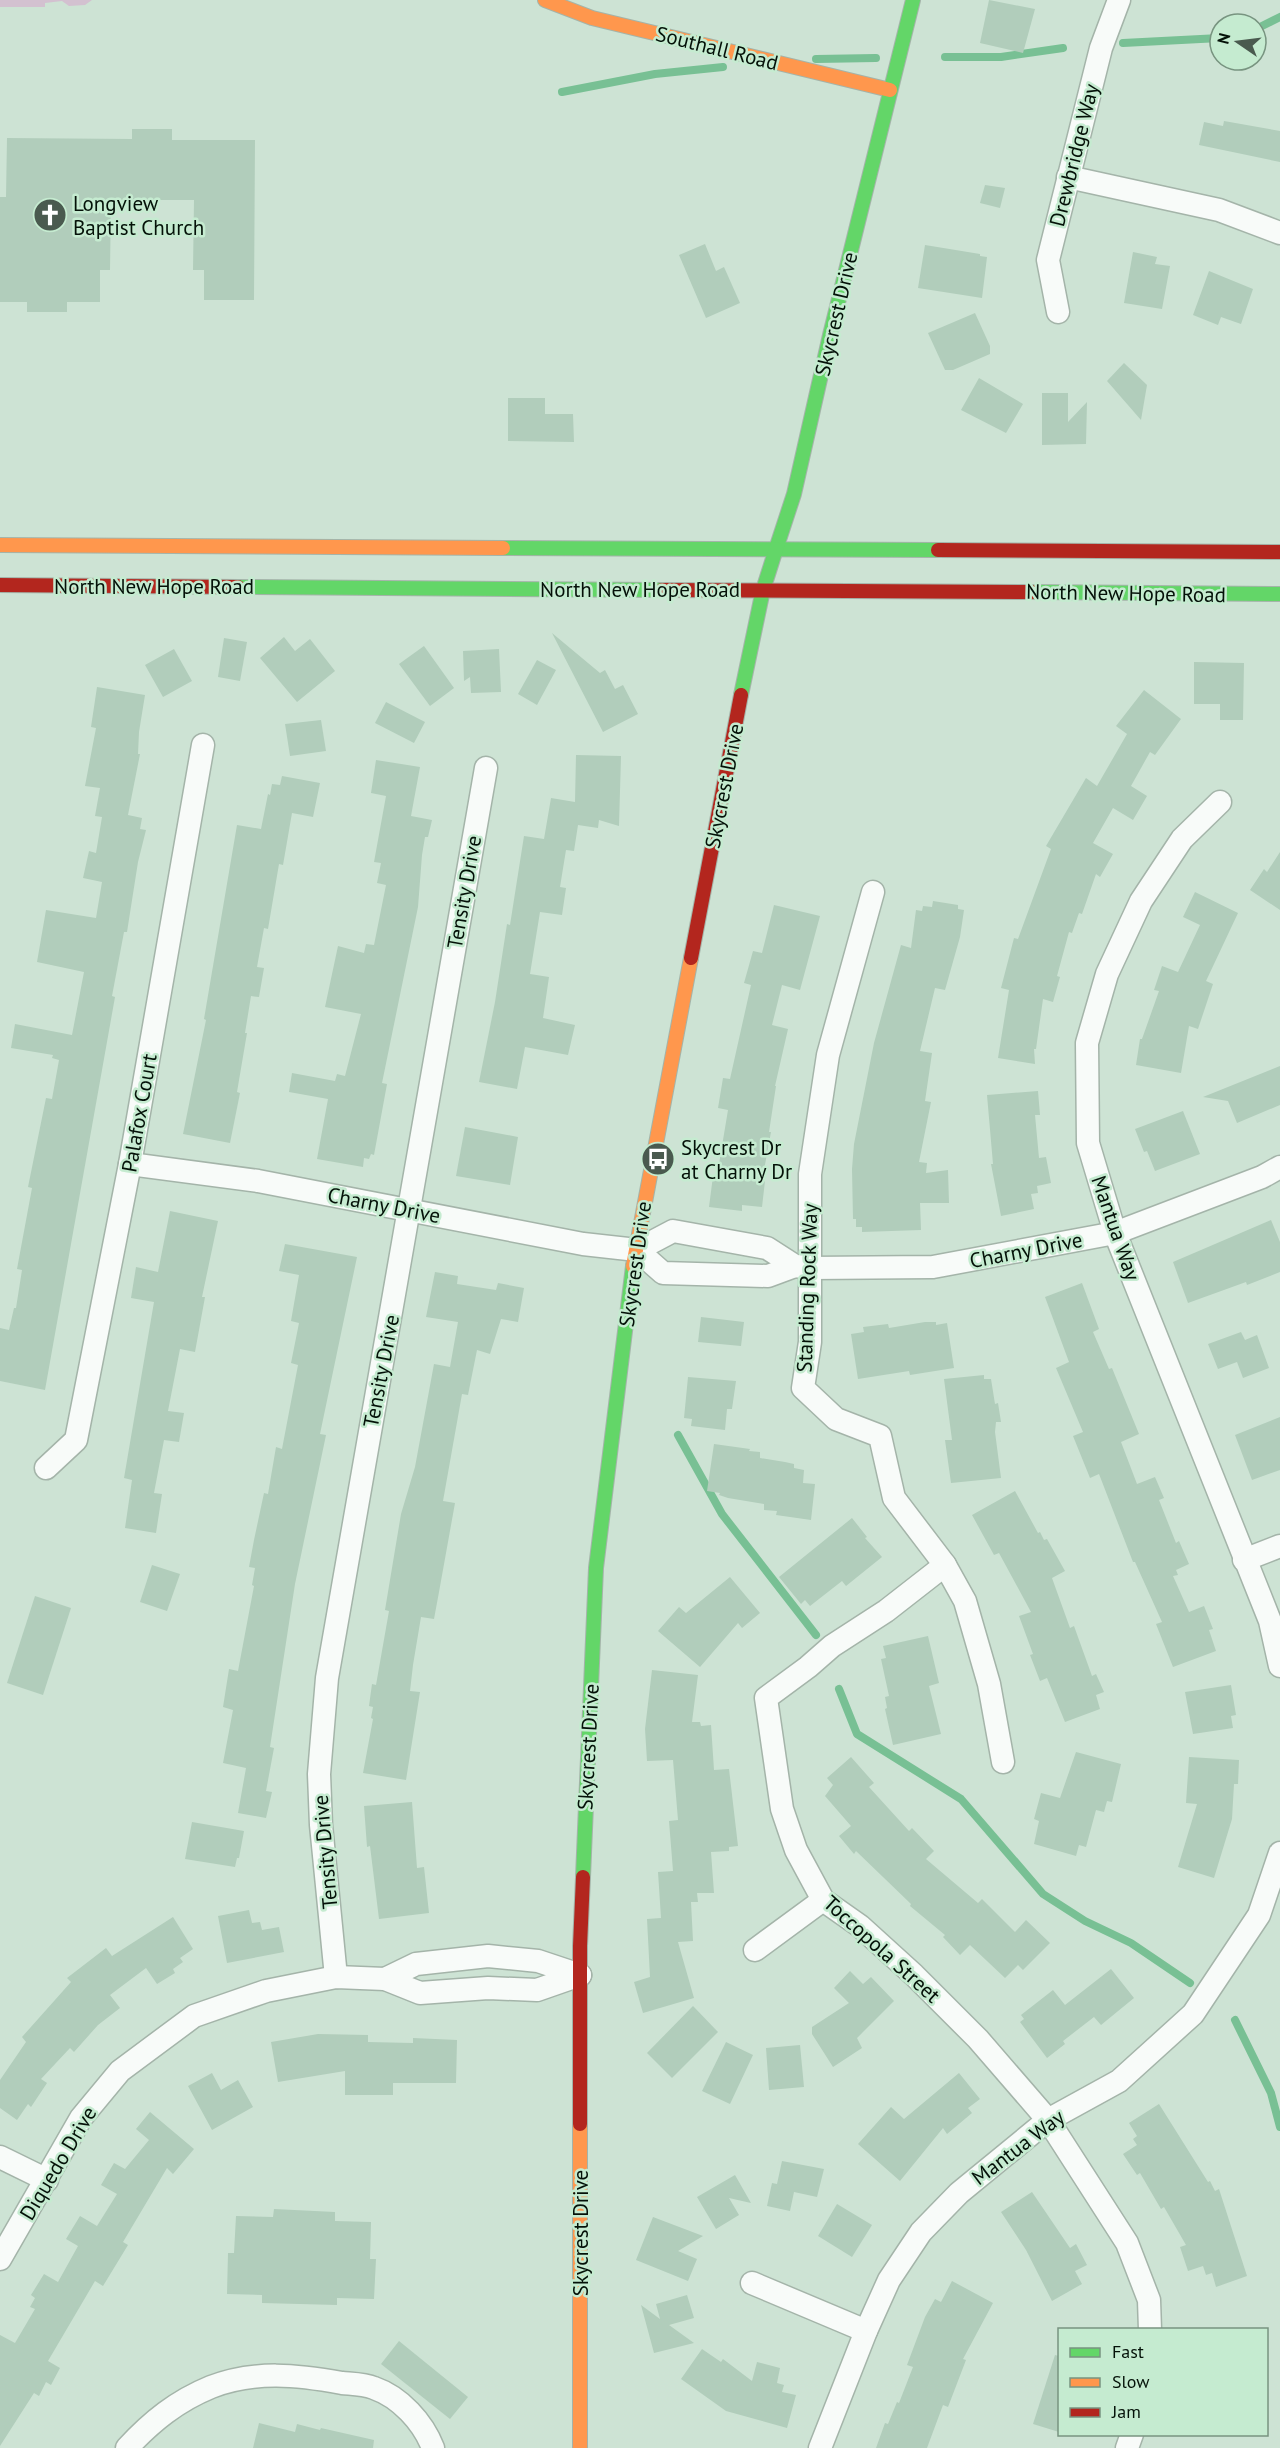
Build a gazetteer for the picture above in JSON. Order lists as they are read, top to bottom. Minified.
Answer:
{"streets":{"main road":["Southall Road","Skycrest Drive","North New Hope Road"],"street":["Drewbridge Way","Tensity Drive","Palafox Court","Charny Drive","Mantua Way","Standing Rock Way","Toccopola Street","Diquedo Drive"]},"crossings":[["Southall Road","Skycrest Drive"],["Skycrest Drive","North New Hope Road"],["Skycrest Drive","Charny Drive"],["Skycrest Drive","Diquedo Drive"],["Tensity Drive","Charny Drive"],["Tensity Drive","Diquedo Drive"],["Palafox Court","Charny Drive"],["Charny Drive","Mantua Way"],["Charny Drive","Standing Rock Way"],["Mantua Way","Toccopola Street"],["Standing Rock Way","Toccopola Street"]],"places":{"church":["Longview Baptist Church"],"bus stop":["Skycrest Dr at Charny Dr"]},"legend":["Fast","Slow","Jam"],"north":"left"}
